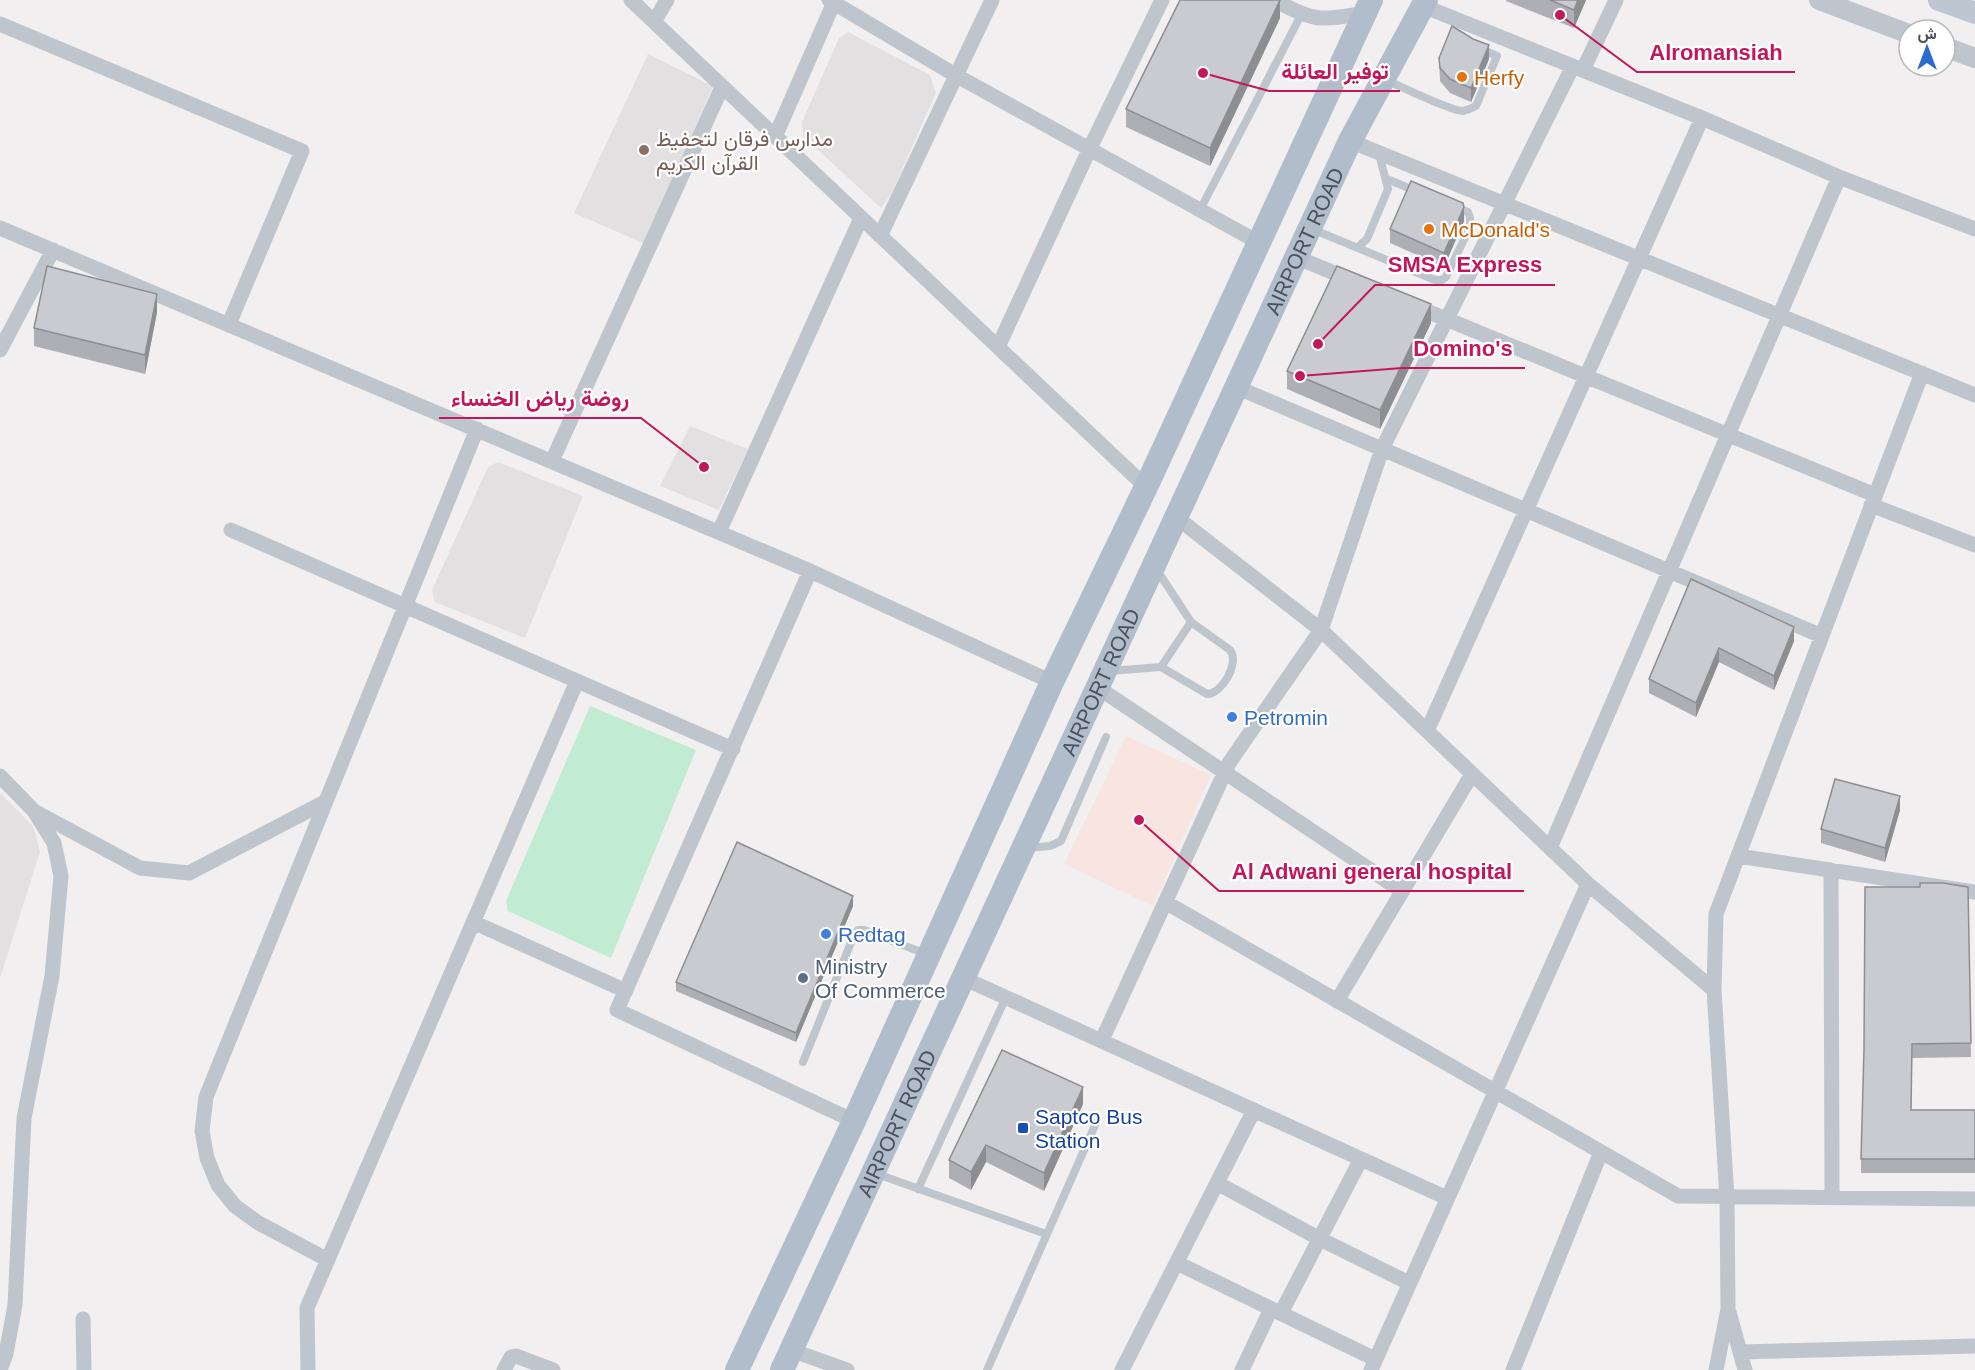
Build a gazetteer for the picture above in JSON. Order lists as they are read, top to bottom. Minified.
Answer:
{"streets":{"main road":["AIRPORT ROAD"]},"places":{"other":["Alromansiah","توفير العائلة","Herfy","مدارس فرقان لتحفيظ القرآن الكريم","McDonald's","SMSA Express","Domino's","روضة رياض الخنساء","Petromin","Al Adwani general hospital","Redtag","Ministry Of Commerce"],"transit":["Saptco Bus Station"]},"north":"top"}
